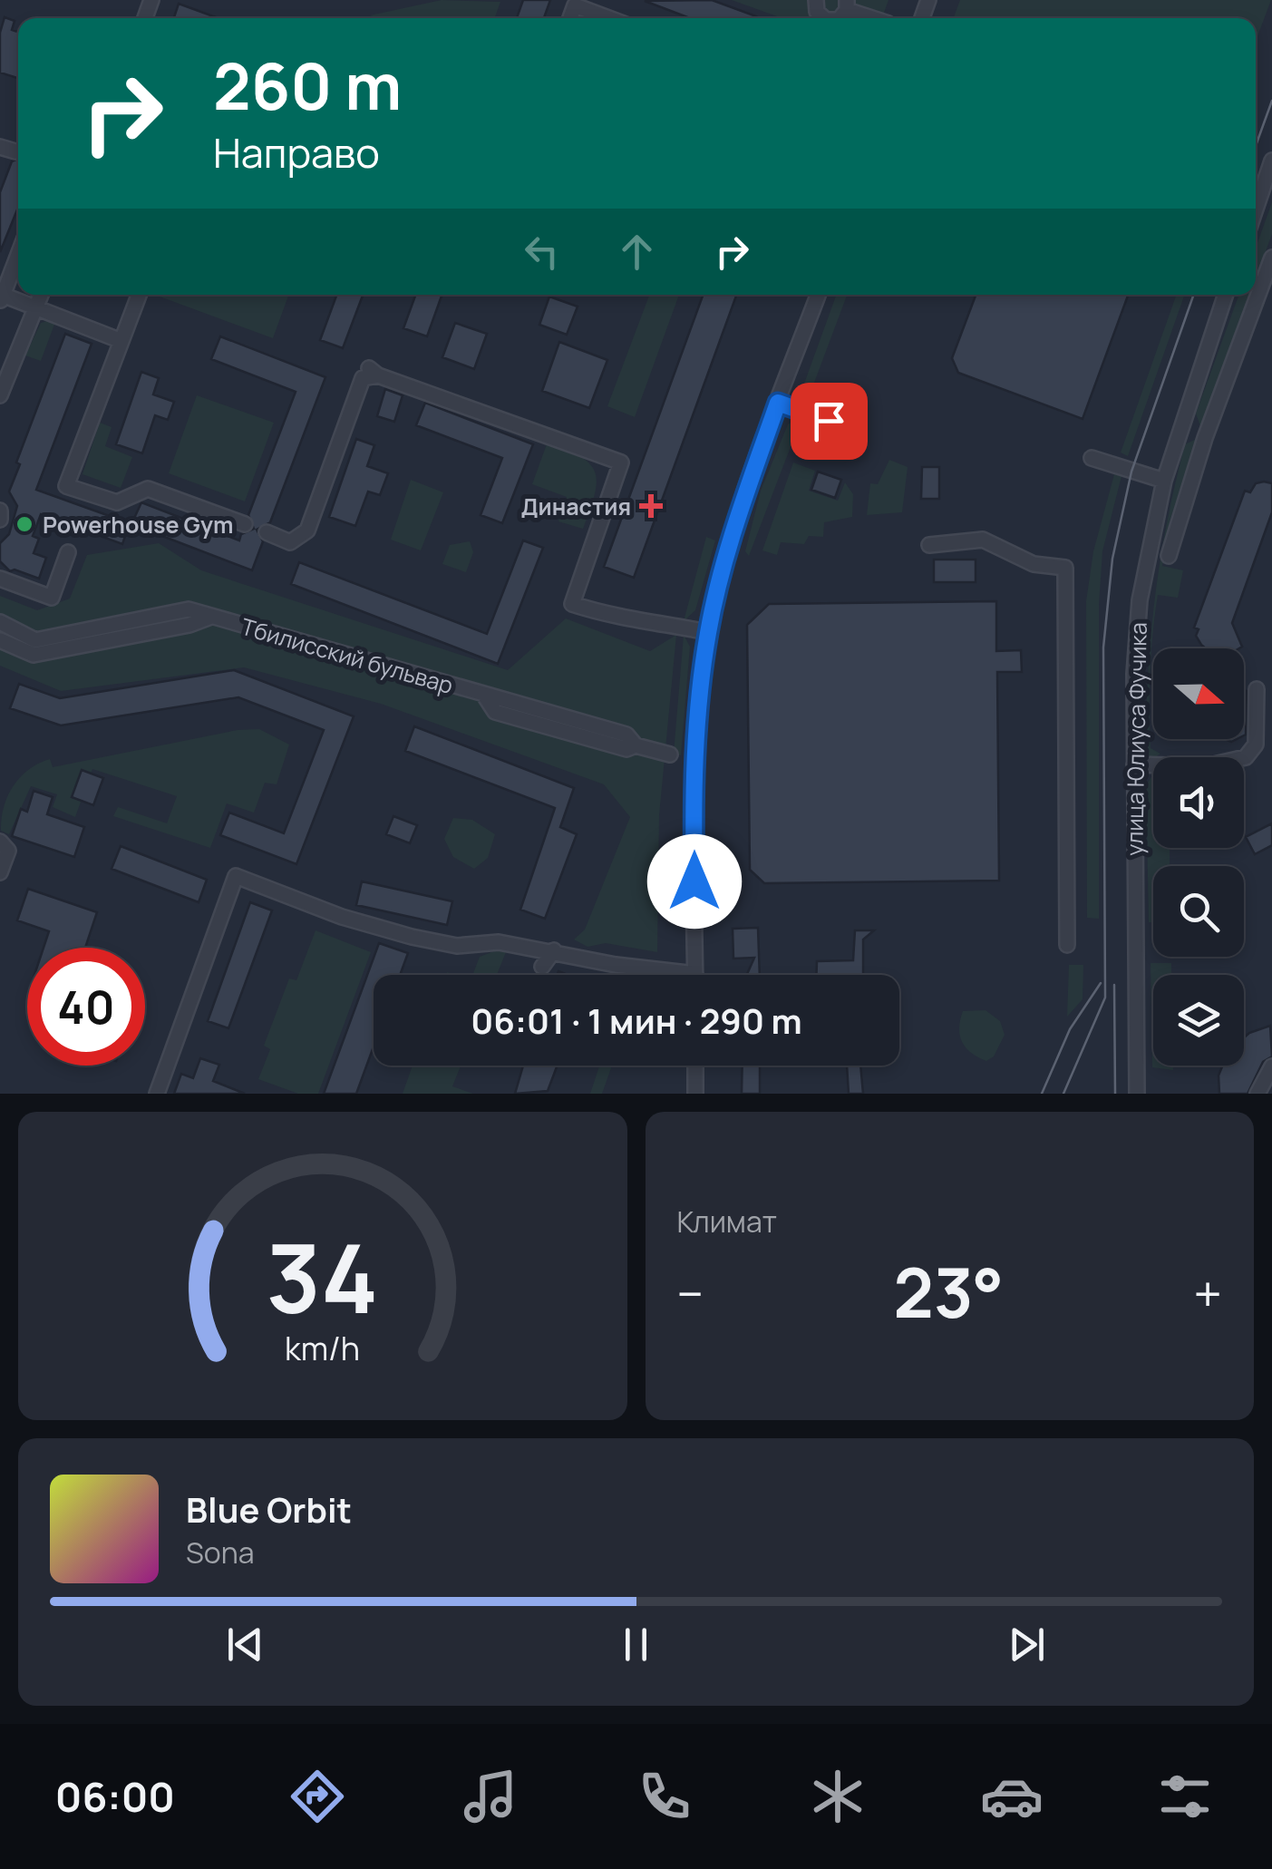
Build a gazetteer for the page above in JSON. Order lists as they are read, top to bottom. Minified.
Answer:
{"streets":{"street":["Тбилисский бульвар","улица Юлиуса Фучика"]},"places":{"health":["Династия"],"other":["Powerhouse Gym"]},"north":"right","page":{"turn":["260 m","Направо"],"limit":"40","trip":"06:01 · 1 мин · 290 m","tile":"Климат","heat":["−","23°","+"],"song":["Blue Orbit","Sona"],"tabs":"06:00","gauge":["34","km/h"]}}
